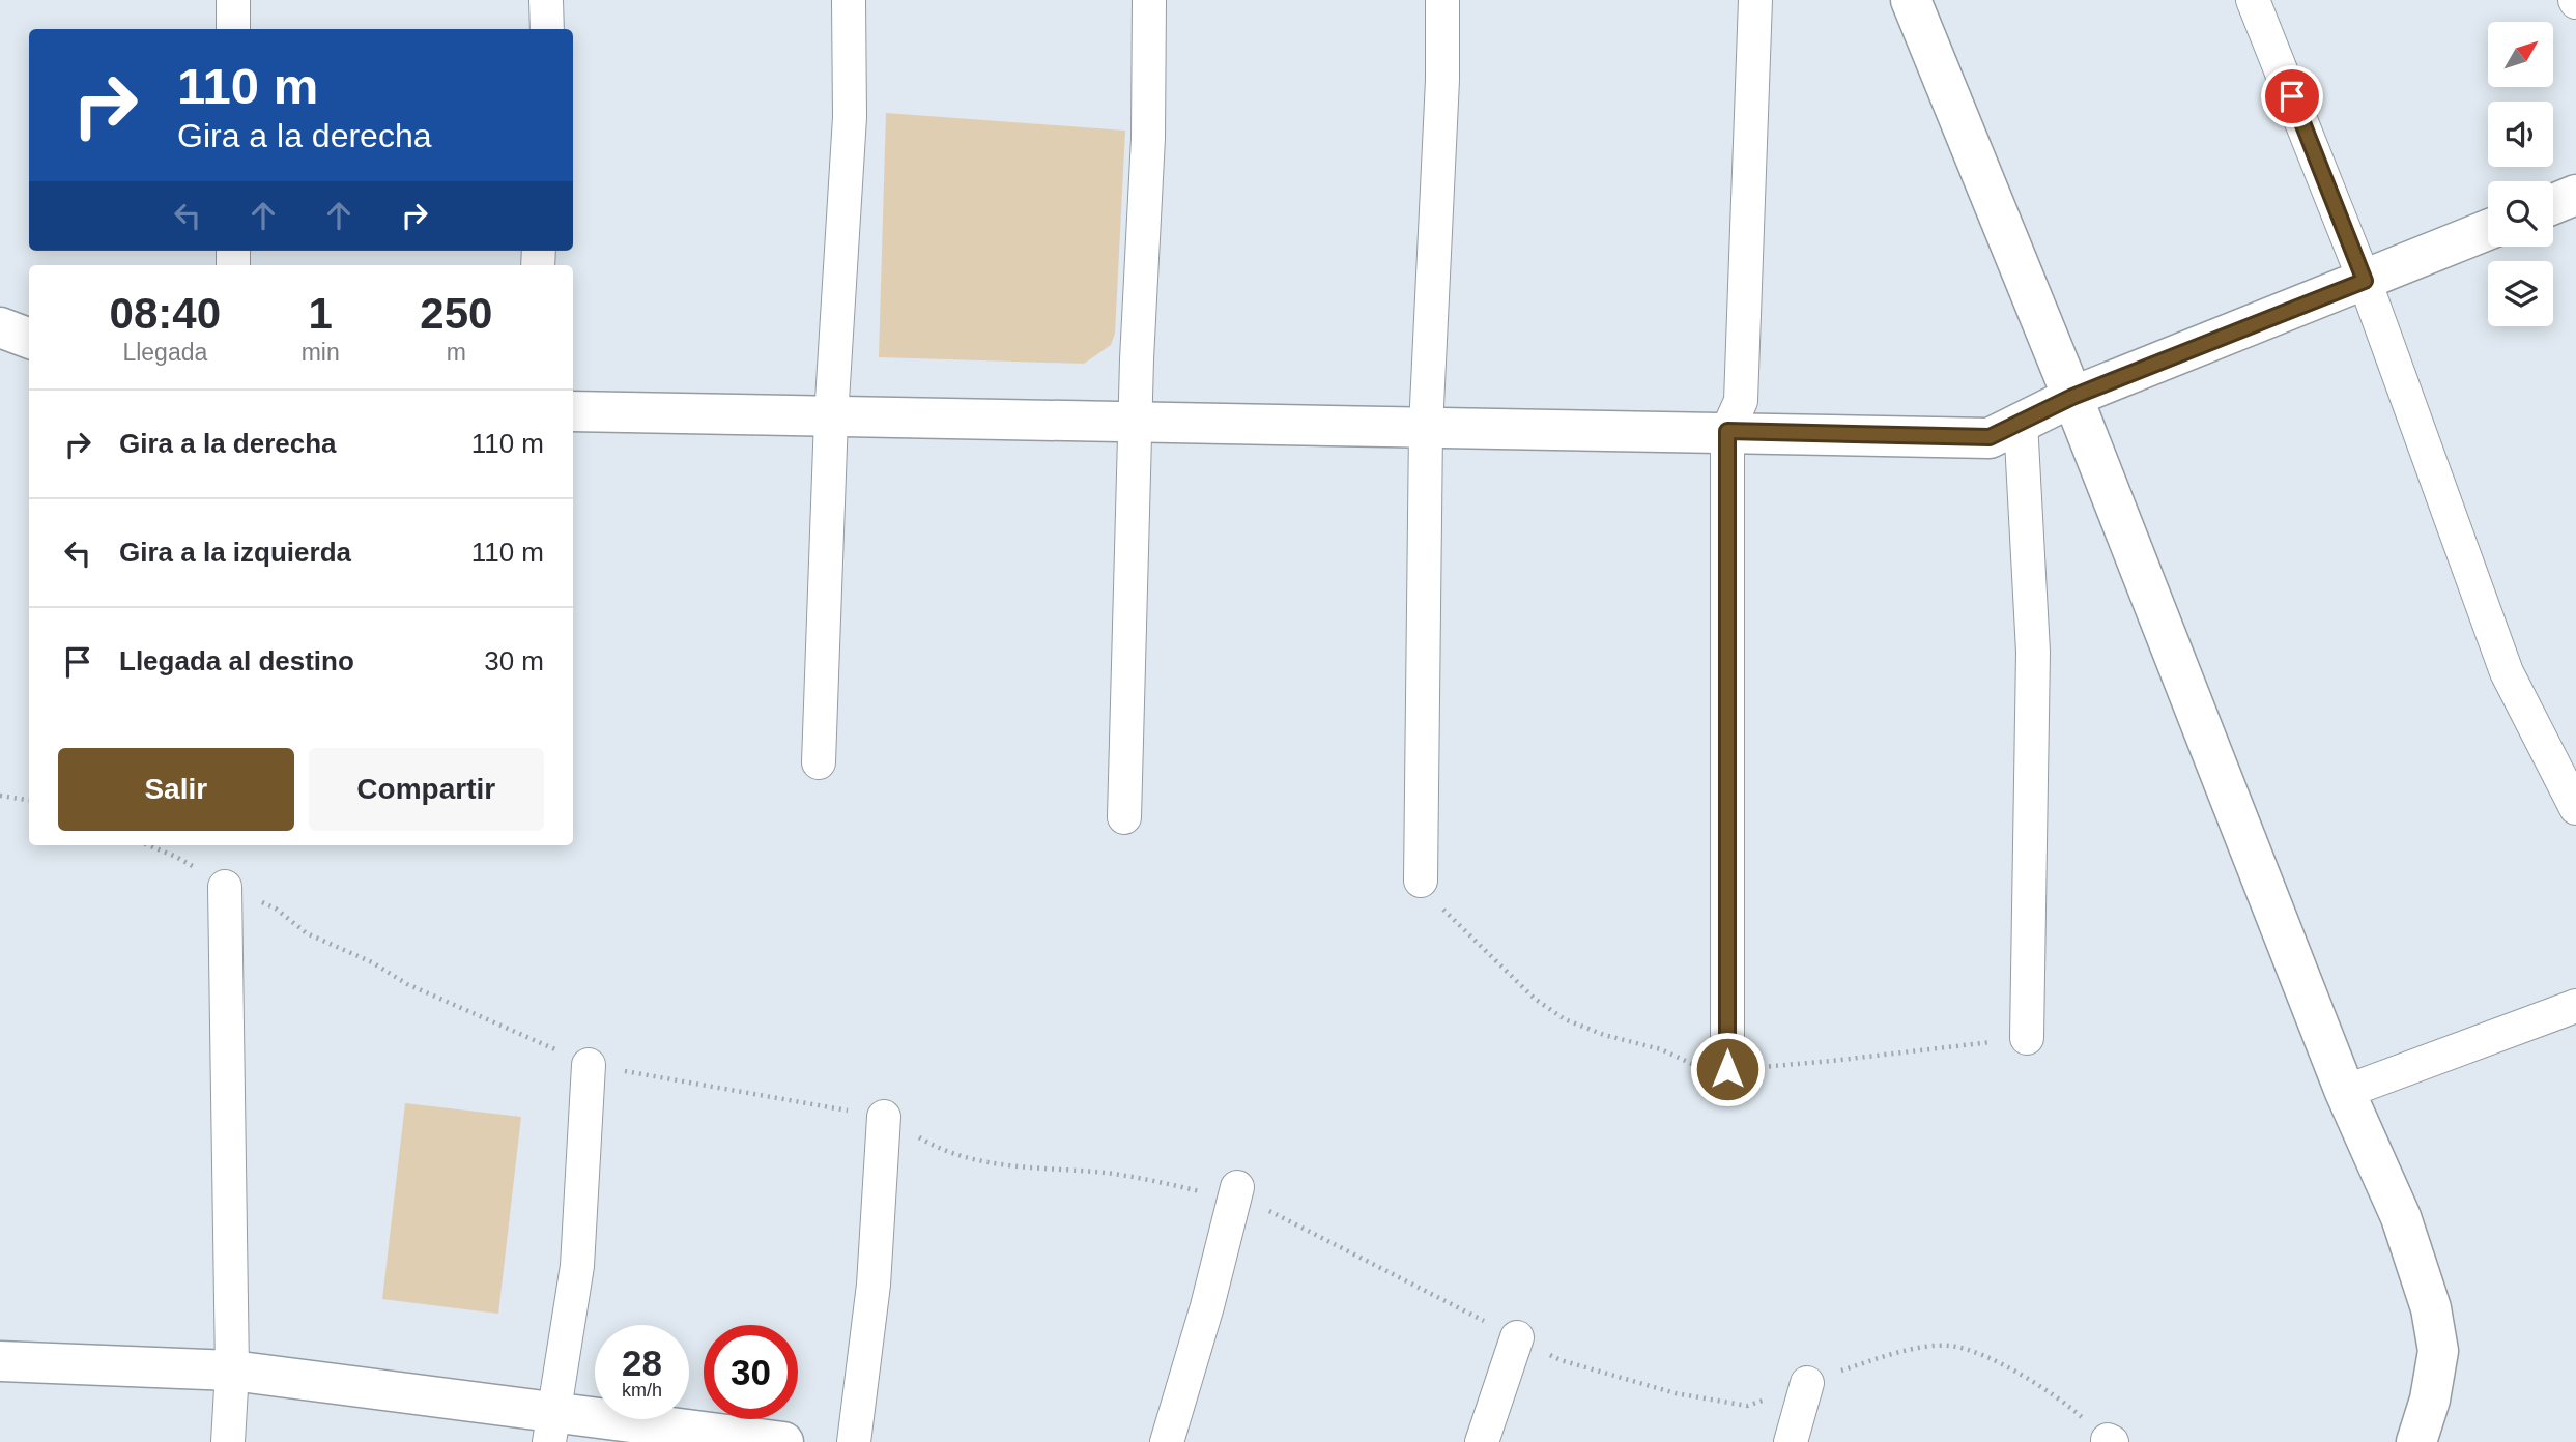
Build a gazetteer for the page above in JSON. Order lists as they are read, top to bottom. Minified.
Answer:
{"north":"top right","page":{"turn":["110 m","Gira a la derecha"],"eta":["08:40","Llegada","1","min","250","m"],"list":[{"name":"Gira a la derecha","value":"110 m"},{"name":"Gira a la izquierda","value":"110 m"},{"name":"Llegada al destino","value":"30 m"}],"buttons":["Salir","Compartir"],"speed":"28 km/h","limit":"30"}}
